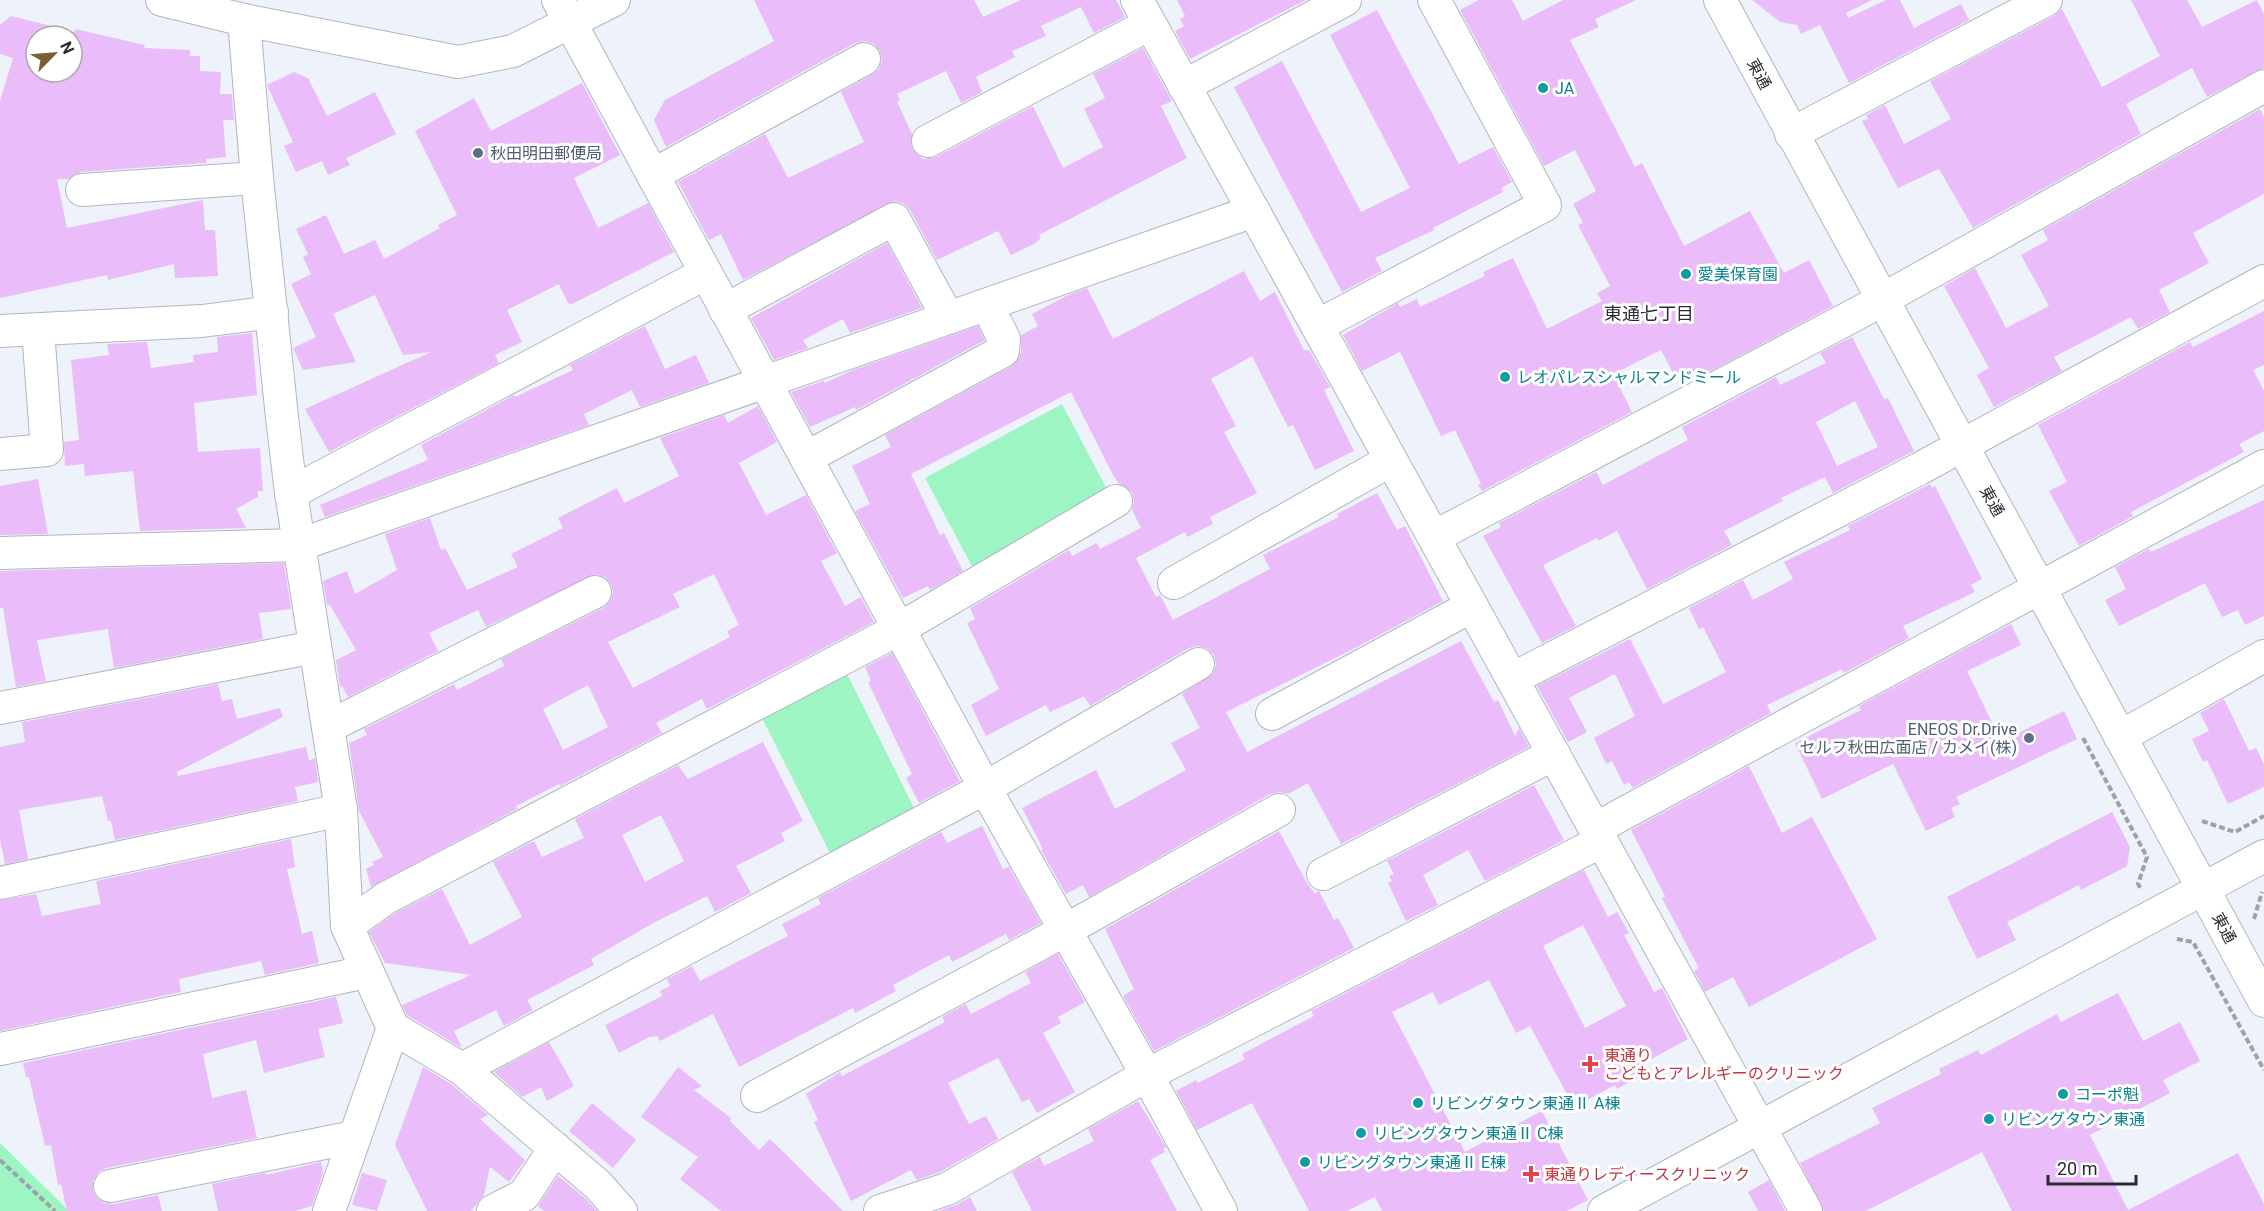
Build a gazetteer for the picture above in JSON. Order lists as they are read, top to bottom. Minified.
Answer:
{"streets":{"street":["東通"]},"districts":["東通七丁目"],"places":{"other":["JA","秋田明田郵便局","愛美保育園","レオパレスシャルマンドミール","ENEOS Dr.Drive セルフ秋田広面店 / カメイ(株)","コーポ魁","リビングタウン東通Ⅱ A棟","リビングタウン東通","リビングタウン東通Ⅱ C棟","リビングタウン東通Ⅱ E棟"],"health":["東通り こどもとアレルギーのクリニック","東通りレディースクリニック"]},"scale_bar":"20 m","north":"top right"}
